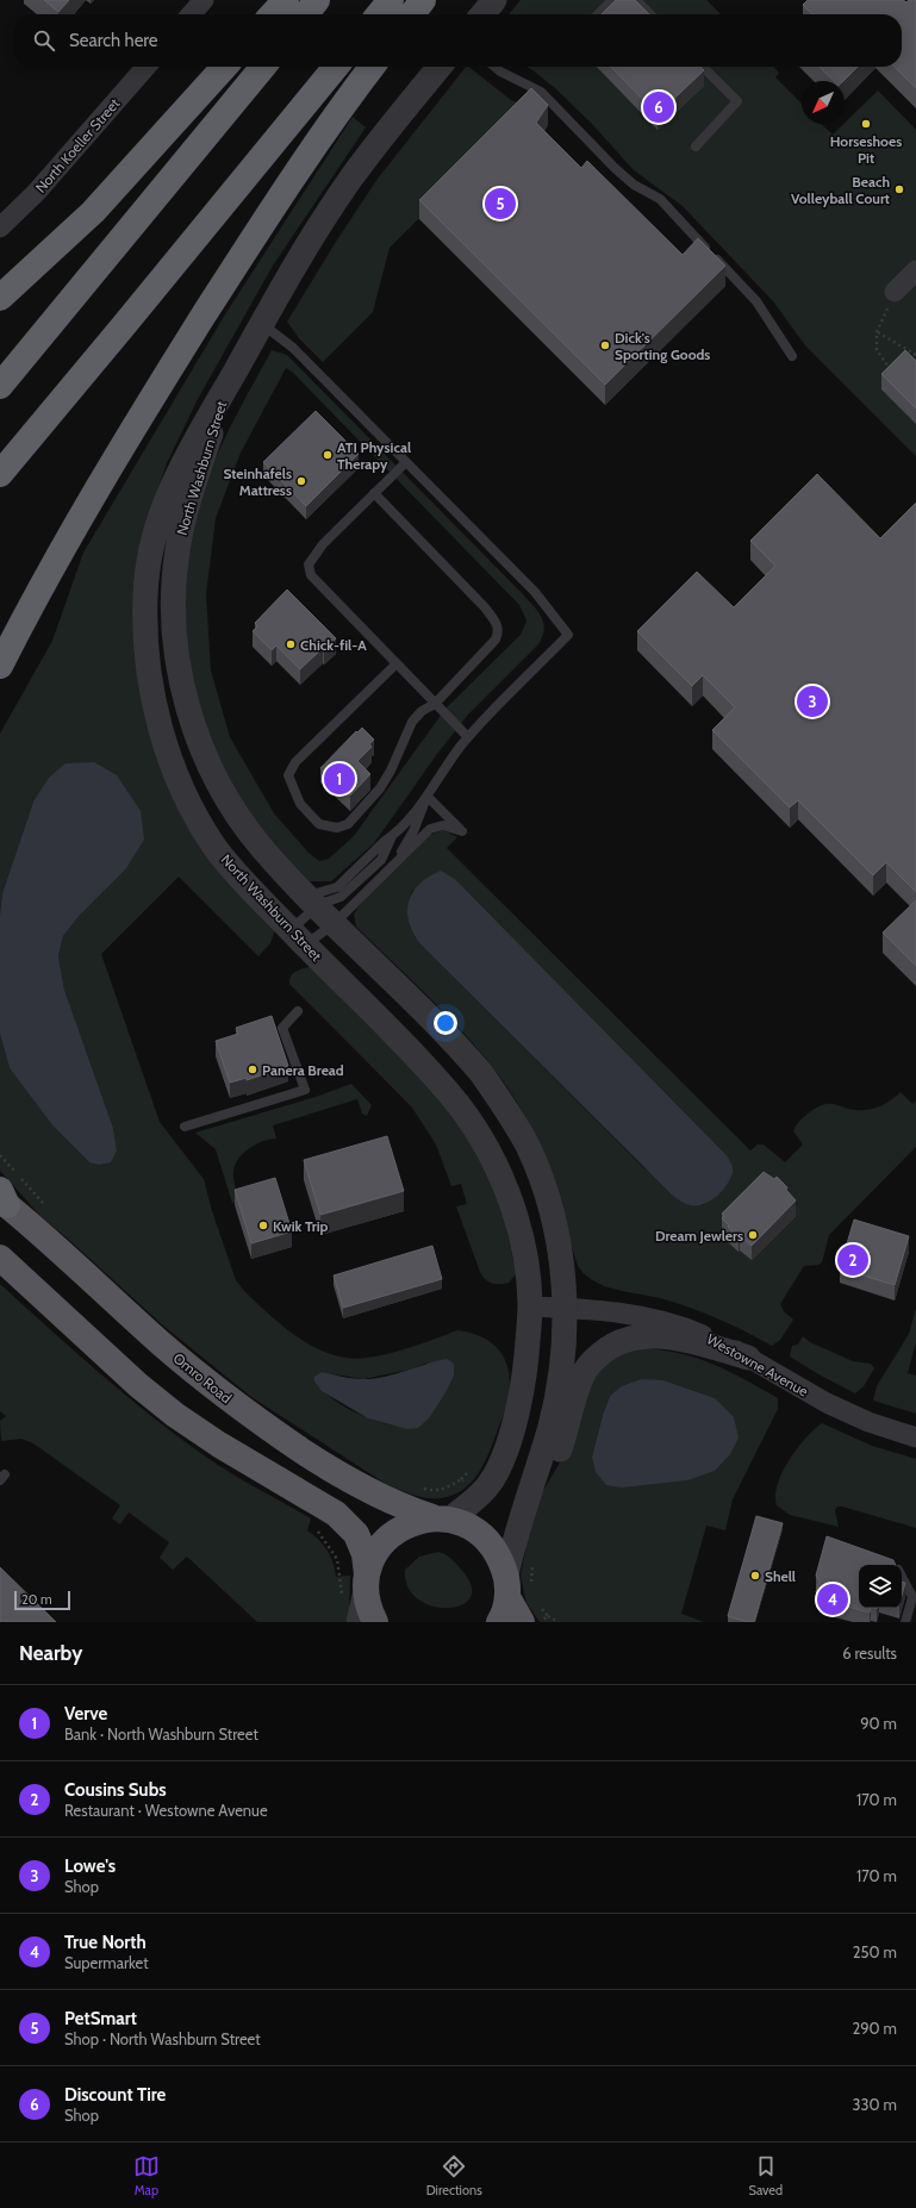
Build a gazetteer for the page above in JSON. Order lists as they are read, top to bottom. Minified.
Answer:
{"streets":{"highway":["Omro Road"],"street":["North Koeller Street","North Washburn Street","Westowne Avenue"]},"crossings":[["North Washburn Street","Westowne Avenue"]],"places":["Horseshoes Pit","Beach Volleyball Court","Dick's Sporting Goods","ATI Physical Therapy","Steinhafels Mattress","Chick-fil-A","Panera Bread","Kwik Trip","Dream Jewlers","Shell"],"scale_bar":"20 m","north":"bottom left","page":{"search":"Search here","pins":["6","5","3","1","2","4"],"scale":"20 m","heading":["Nearby","6 results"],"list":[{"mark":"1","name":"Verve","note":"Bank · North Washburn Street","value":"90 m"},{"mark":"2","name":"Cousins Subs","note":"Restaurant · Westowne Avenue","value":"170 m"},{"mark":"3","name":"Lowe's","note":"Shop","value":"170 m"},{"mark":"4","name":"True North","note":"Supermarket","value":"250 m"},{"mark":"5","name":"PetSmart","note":"Shop · North Washburn Street","value":"290 m"},{"mark":"6","name":"Discount Tire","note":"Shop","value":"330 m"}],"nav":["Map","Directions","Saved"]}}
